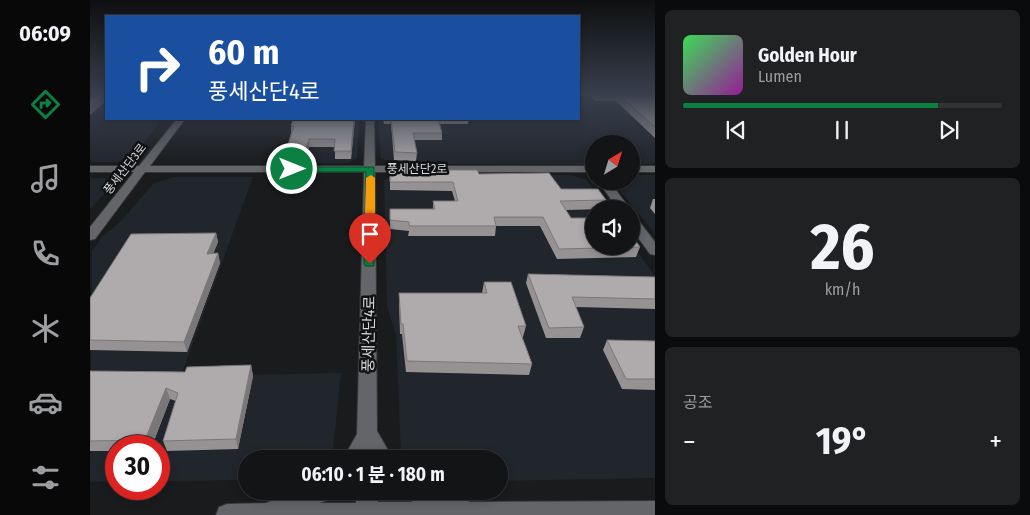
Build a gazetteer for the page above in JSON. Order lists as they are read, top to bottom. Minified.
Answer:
{"streets":{"street":["풍세산단3로","풍세산단2로","풍세산단4로"]},"crossings":[["풍세산단3로","풍세산단2로"],["풍세산단2로","풍세산단4로"]],"north":"top right","page":{"tabs":"06:09","turn":["60 m","풍세산단4로"],"song":["Golden Hour","Lumen"],"tile":[["26","km/h"],"공조"],"heat":["−","19°","+"],"limit":"30","trip":"06:10 · 1 분 · 180 m"}}
